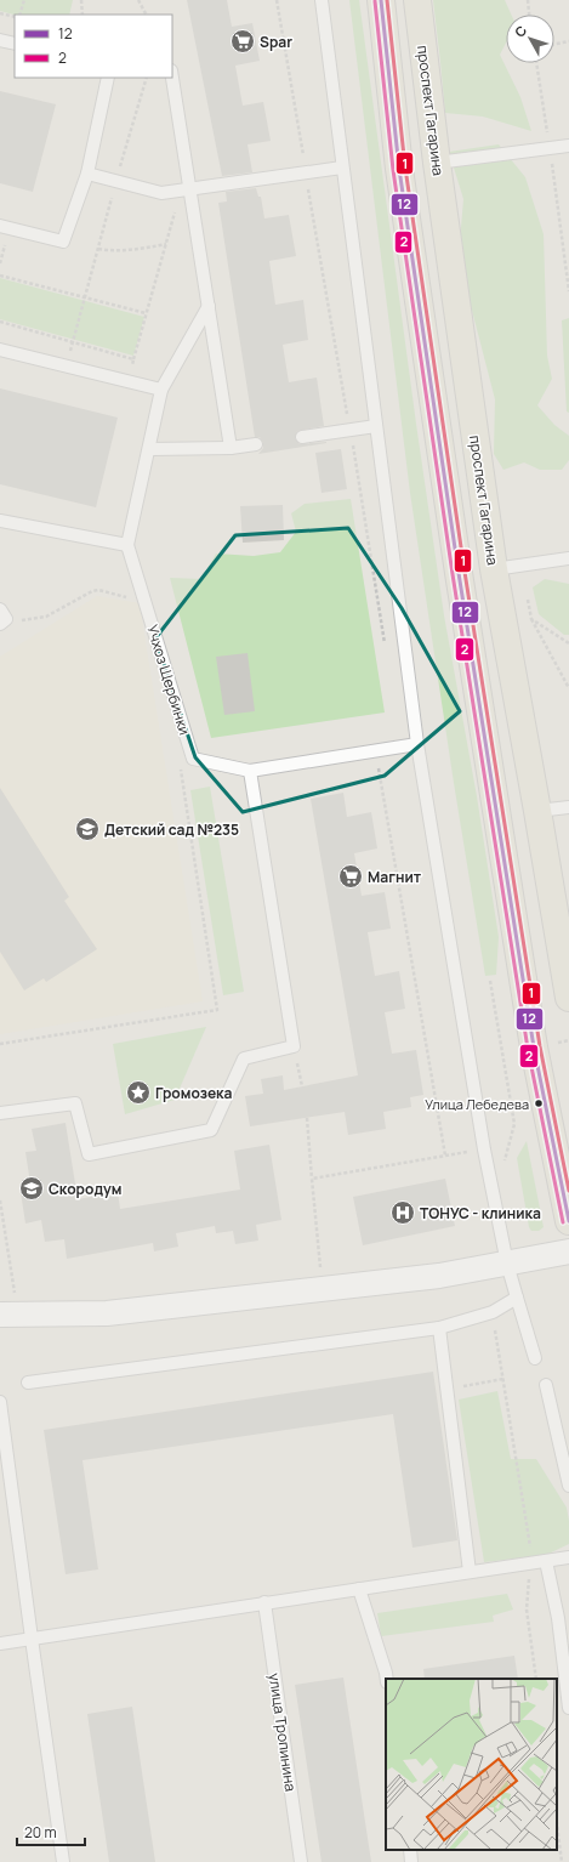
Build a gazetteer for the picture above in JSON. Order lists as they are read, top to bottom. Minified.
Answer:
{"streets":{"main road":["проспект Гагарина"],"lane":["Учхоз Щербинки","улица Тропинина"]},"places":{"supermarket":["Spar","Магнит"],"school or university":["Детский сад №235","Скородум"],"place":["Громозека"],"other":["Улица Лебедева"],"hospital":["ТОНУС - клиника"]},"lines":["transit line 12","transit line 1","transit line 2"],"legend":["12","2"],"scale_bar":"20 m","north":"top left"}
